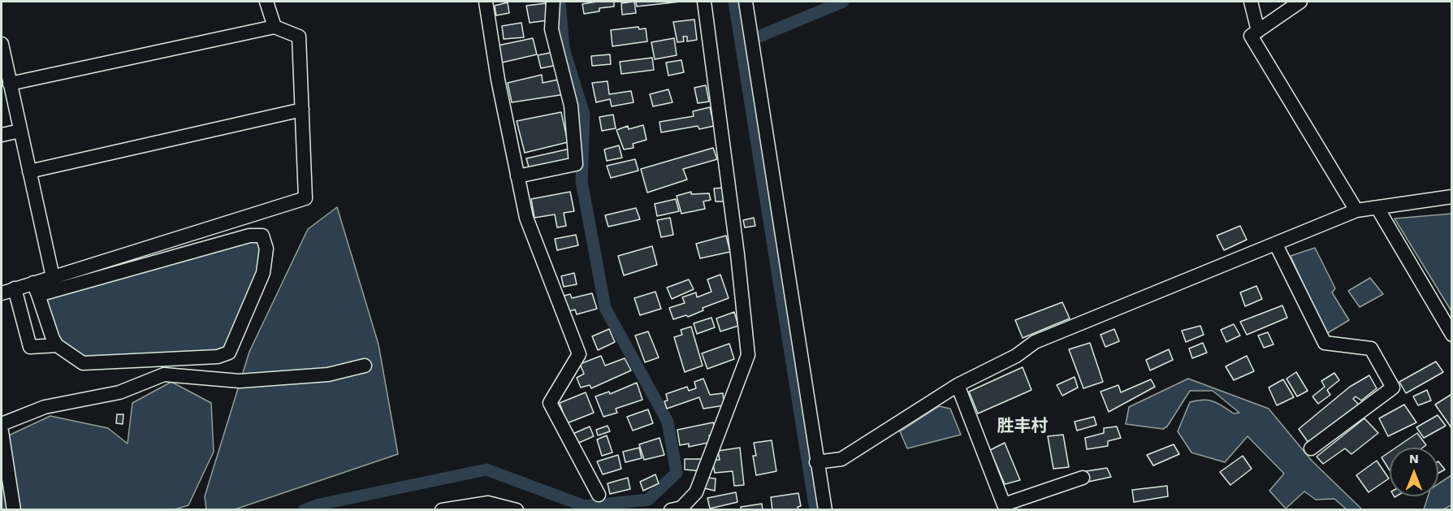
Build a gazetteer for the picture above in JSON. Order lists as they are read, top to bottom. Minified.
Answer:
{"districts":["胜丰村"],"north":"top"}
